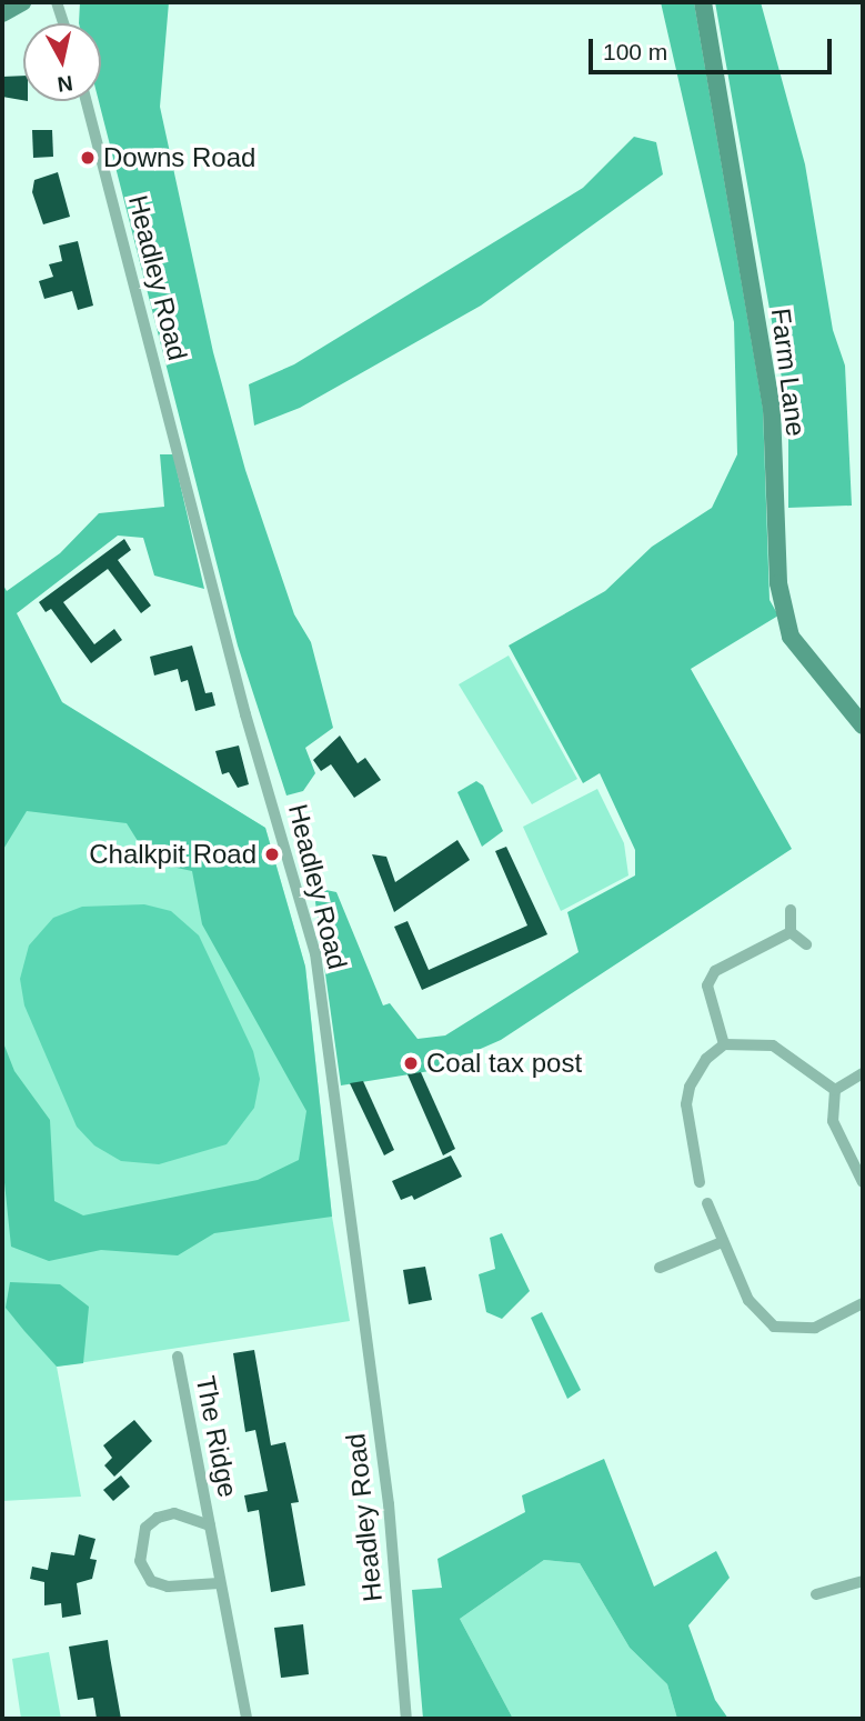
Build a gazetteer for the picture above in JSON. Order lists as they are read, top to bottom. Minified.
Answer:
{"streets":{"street":["Headley Road","Farm Lane","The Ridge"]},"places":["Downs Road","Chalkpit Road","Coal tax post"],"scale_bar":"100 m","north":"bottom"}
